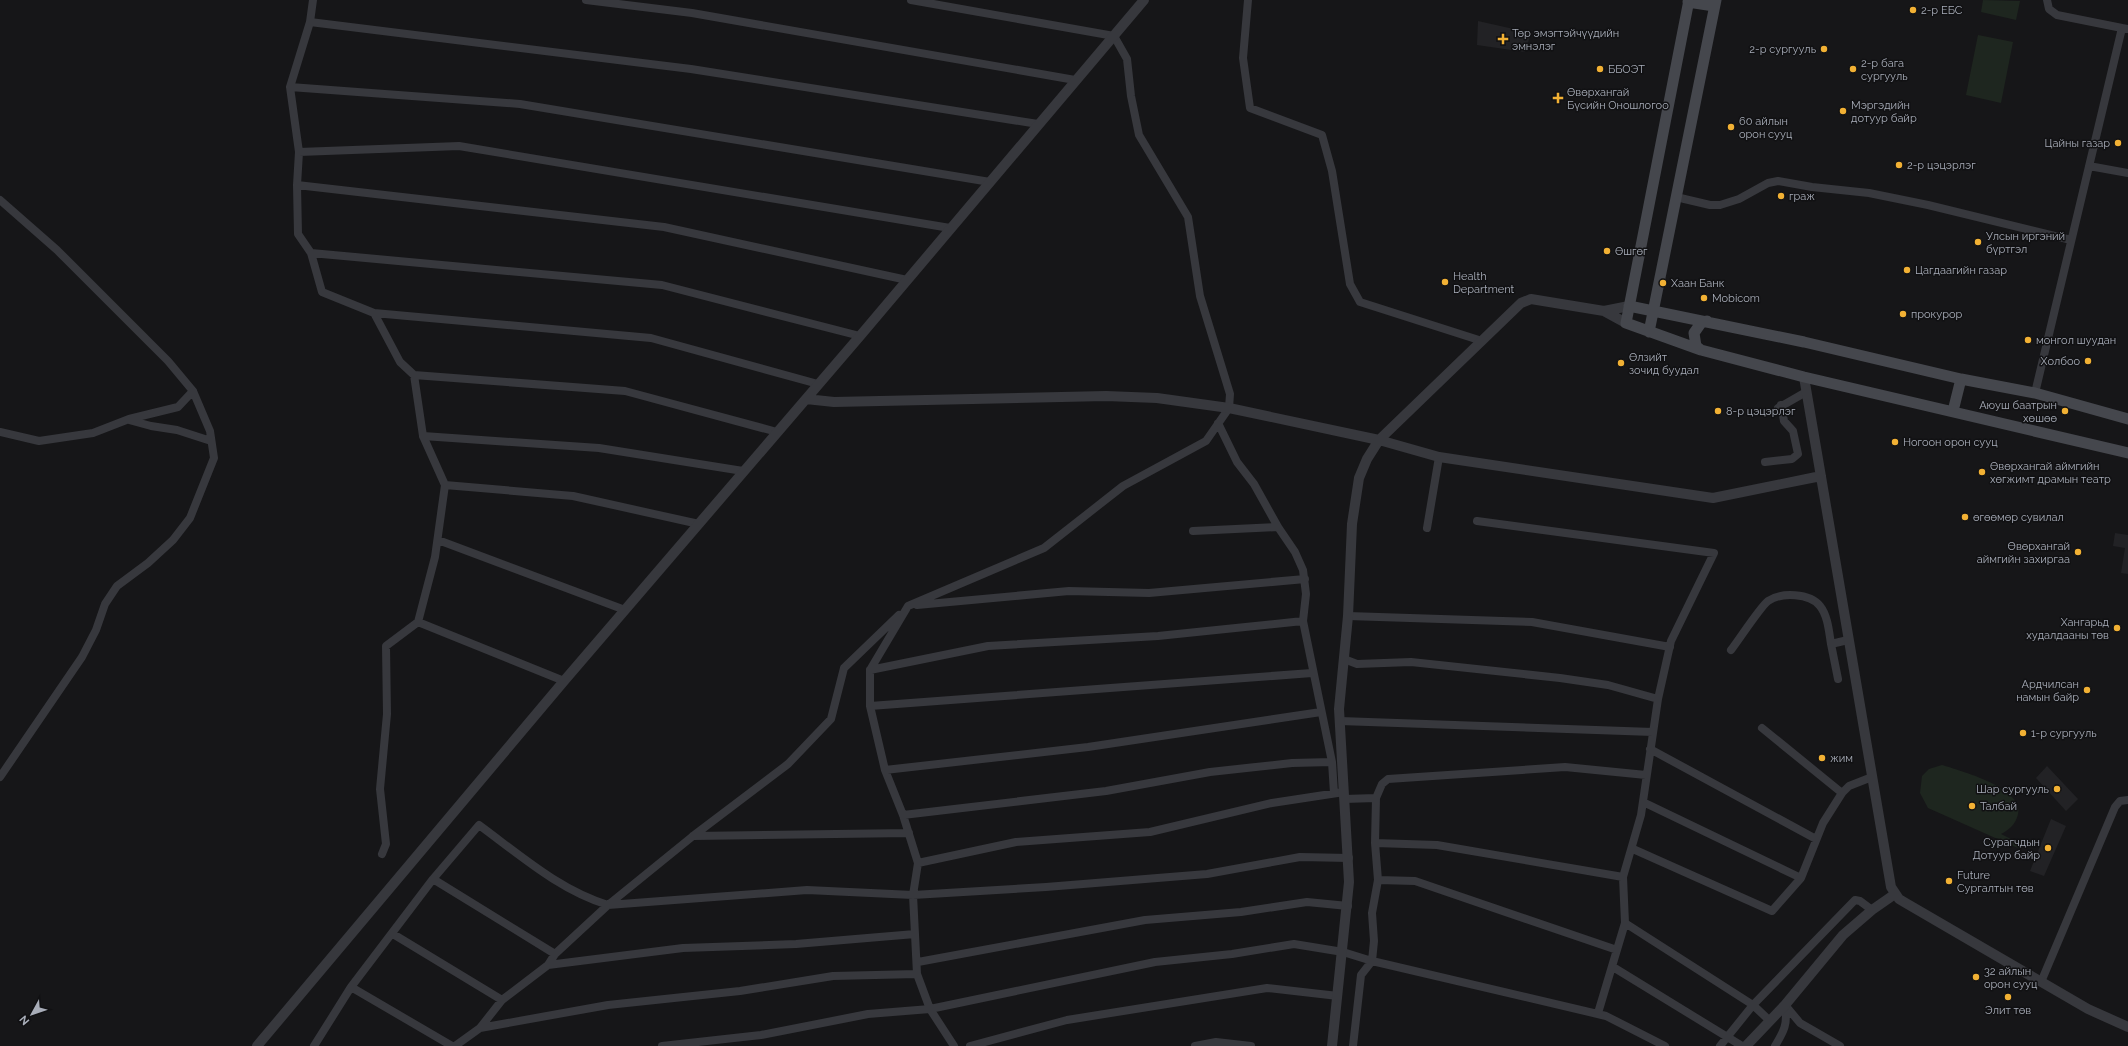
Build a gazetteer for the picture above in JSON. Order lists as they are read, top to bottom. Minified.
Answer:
{"places":{"other":["2-р ЕБС","2-р сургууль","ББОЭТ","2-р бага сургууль","Мэргэдийн дотуур байр","60 айлын орон сууц","Цайны газар","2-р цэцэрлэг","граж","Улсын иргэний бүртгэл","Өшгөг","Цагдаагийн газар","Health Department","Хаан Банк","Mobicom","прокурор","монгол шуудан","Холбоо","Өлзийт зочид буудал","8-р цэцэрлэг","Аюуш баатрын хөшөө","Ногоон орон сууц","Өвөрхангай аймгийн хөгжимт драмын театр","өгөөмөр сувилал","Өвөрхангай аймгийн захиргаа","Хангарьд худалдааны төв","Ардчилсан намын байр","1-р сургууль","жим","Шар сургууль","Талбай","Сурагчдын Дотуур байр","Future Сургалтын төв","32 айлын орон сууц","Элит төв"],"health":["Төр эмэгтэйчүүдийн эмнэлэг","Өвөрхангай Бүсийн Оношлогоо"]},"north":"bottom left"}
